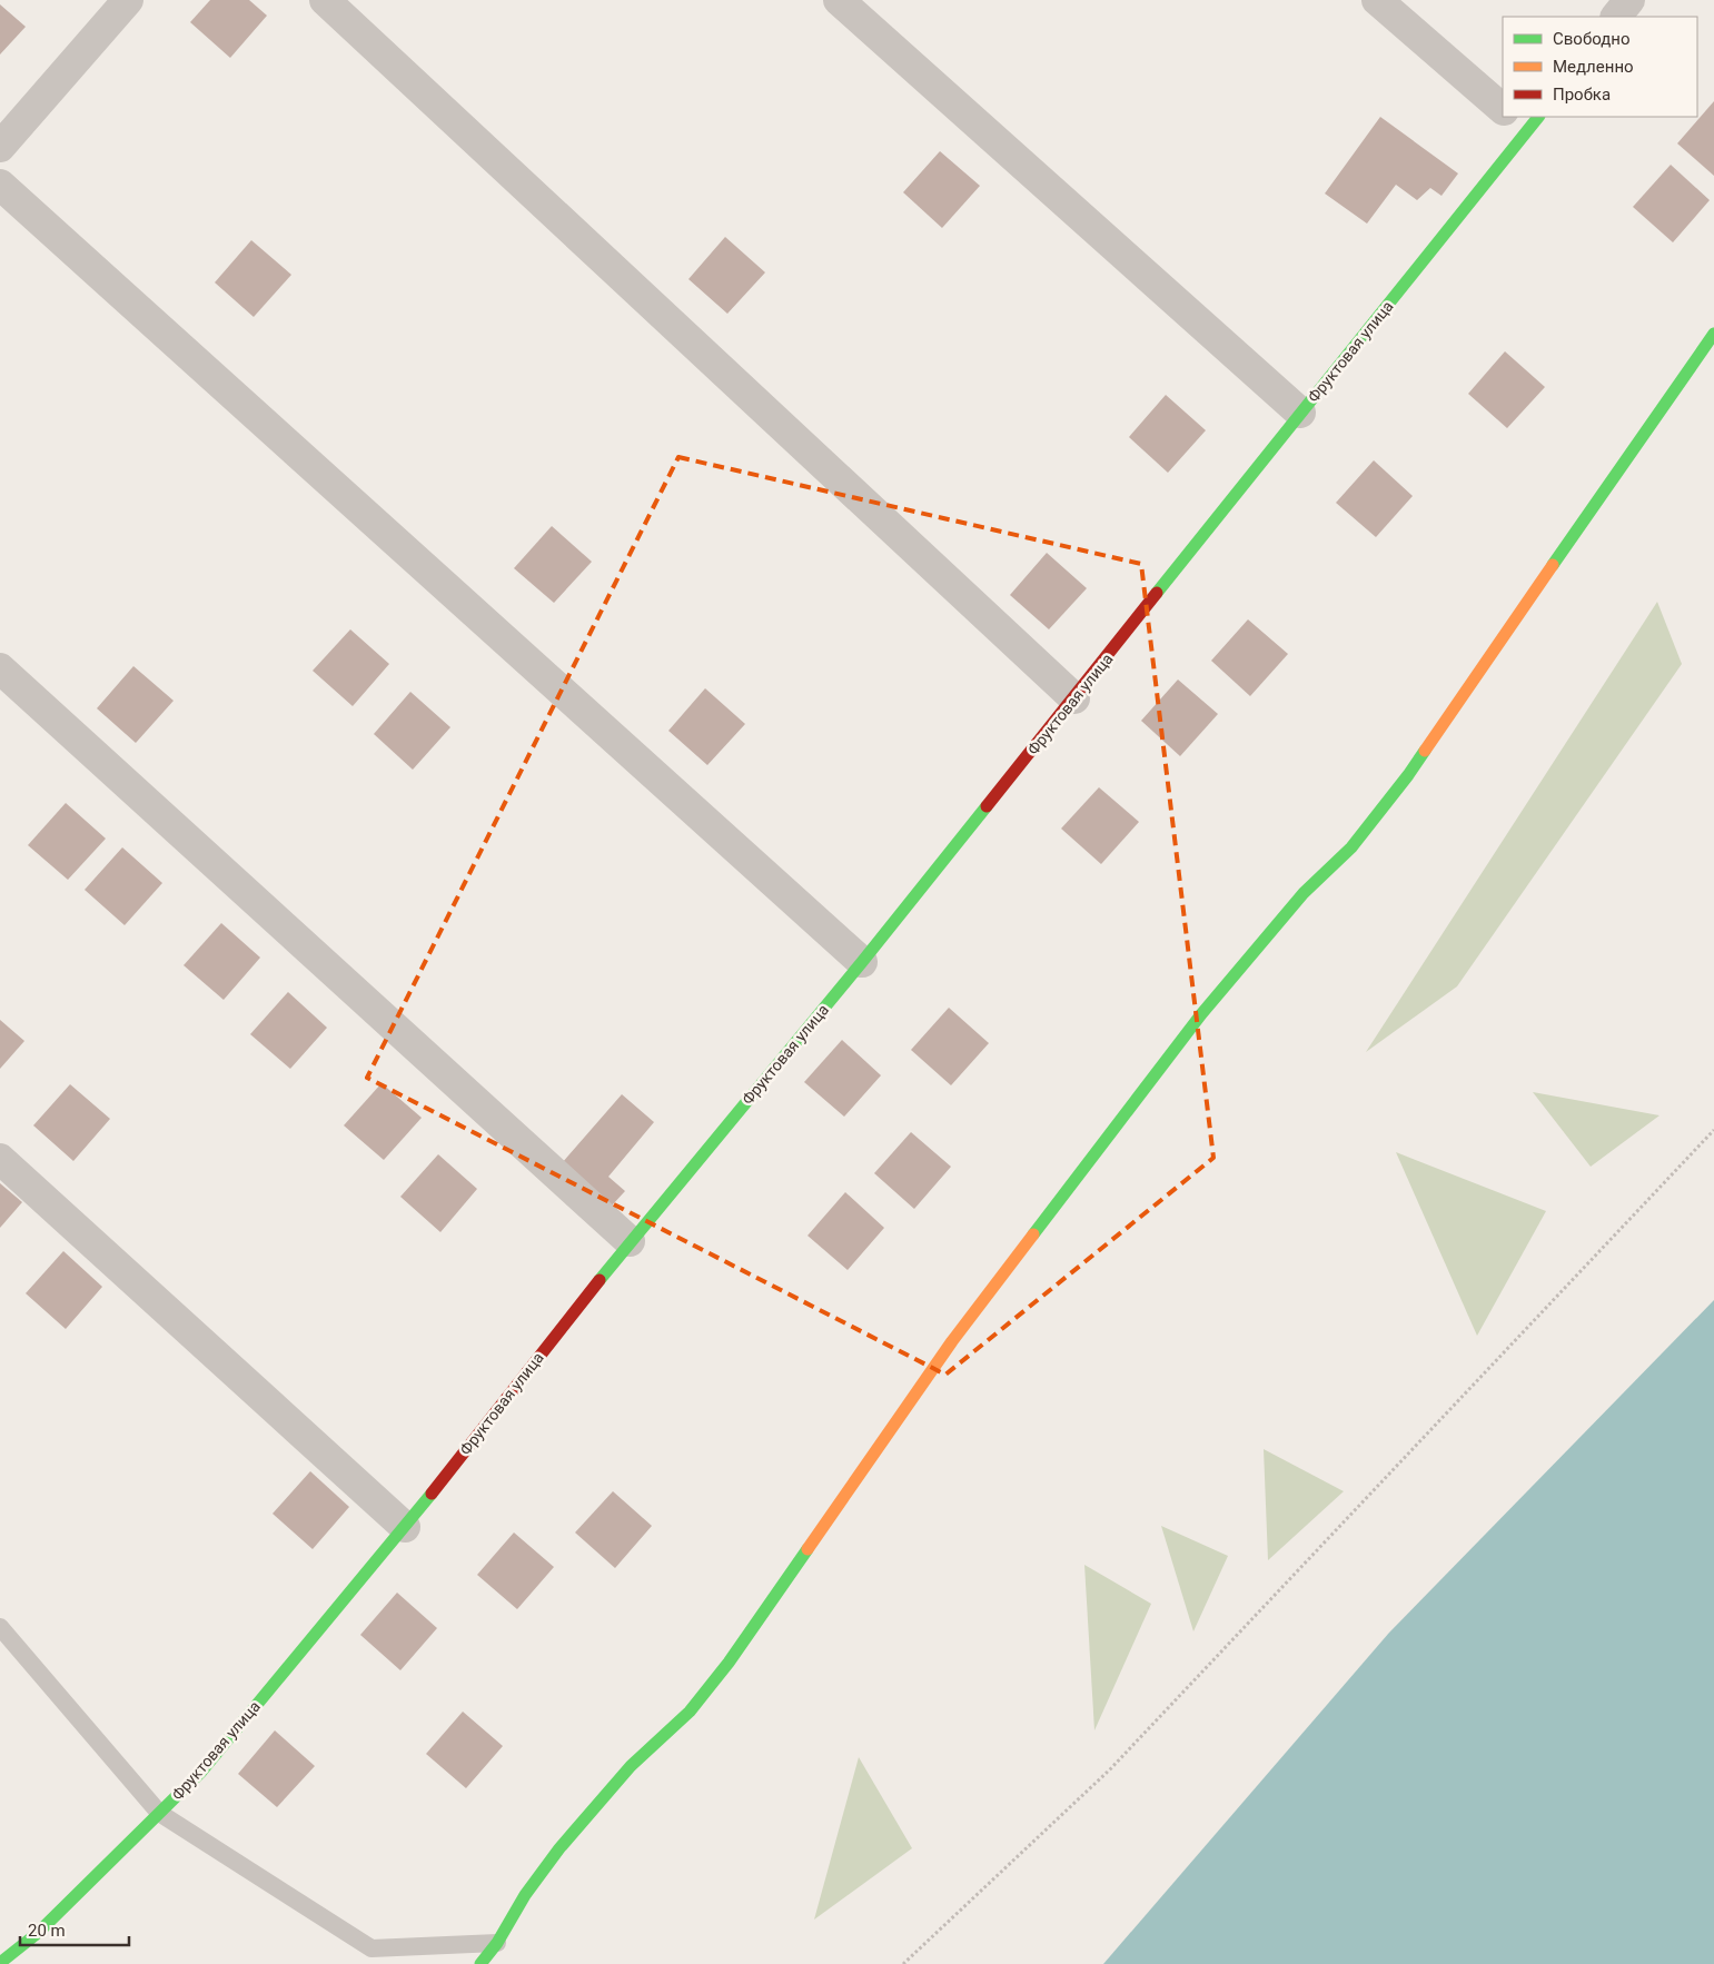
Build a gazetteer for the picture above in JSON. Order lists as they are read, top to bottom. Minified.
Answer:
{"streets":{"street":["Фруктовая улица"]},"legend":["Свободно","Медленно","Пробка"],"scale_bar":"20 m"}
